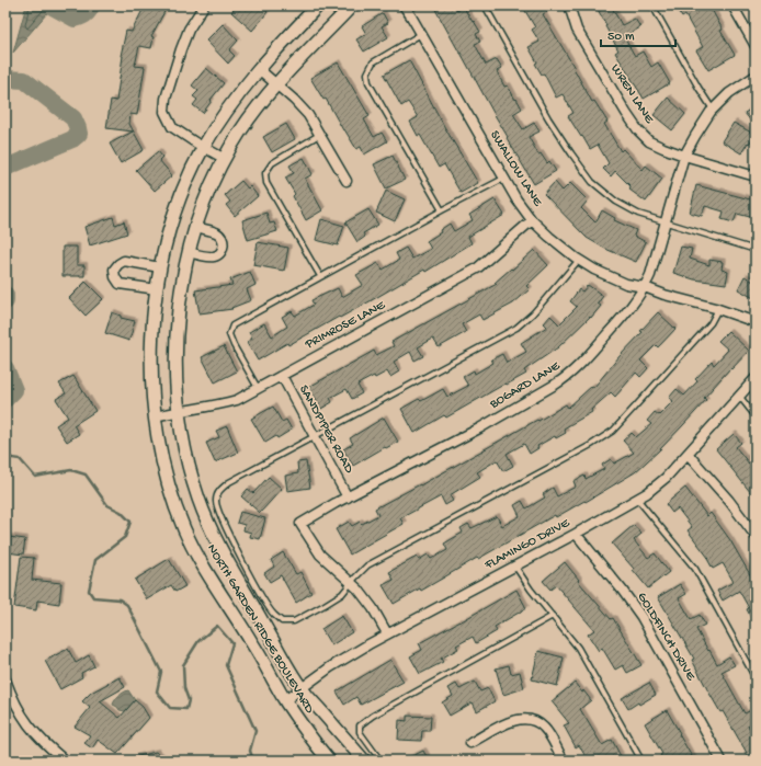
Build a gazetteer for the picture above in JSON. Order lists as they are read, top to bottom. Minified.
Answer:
{"streets":{"main road":["NORTH GARDEN RIDGE BOULEVARD"],"street":["WREN LANE","SWALLOW LANE","PRIMROSE LANE","BOGARD LANE","SANDPIPER ROAD","FLAMINGO DRIVE","GOLDFINCH DRIVE"]},"crossings":[["WREN LANE","BOGARD LANE"],["SWALLOW LANE","PRIMROSE LANE"],["SWALLOW LANE","BOGARD LANE"],["PRIMROSE LANE","SANDPIPER ROAD"],["PRIMROSE LANE","NORTH GARDEN RIDGE BOULEVARD"],["BOGARD LANE","SANDPIPER ROAD"],["BOGARD LANE","FLAMINGO DRIVE"],["FLAMINGO DRIVE","NORTH GARDEN RIDGE BOULEVARD"],["FLAMINGO DRIVE","GOLDFINCH DRIVE"]],"scale_bar":"50 m"}
